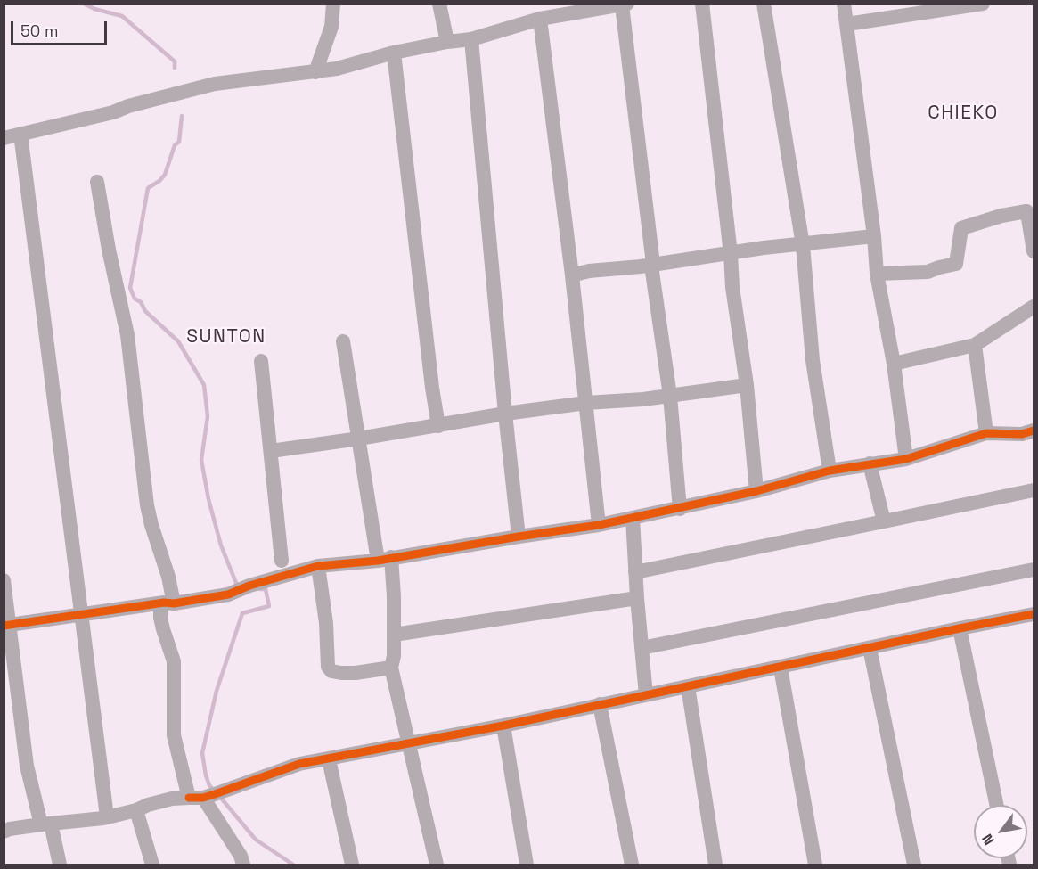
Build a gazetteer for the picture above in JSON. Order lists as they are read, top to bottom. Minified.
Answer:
{"districts":["CHIEKO","SUNTON"],"scale_bar":"50 m","north":"bottom left"}
